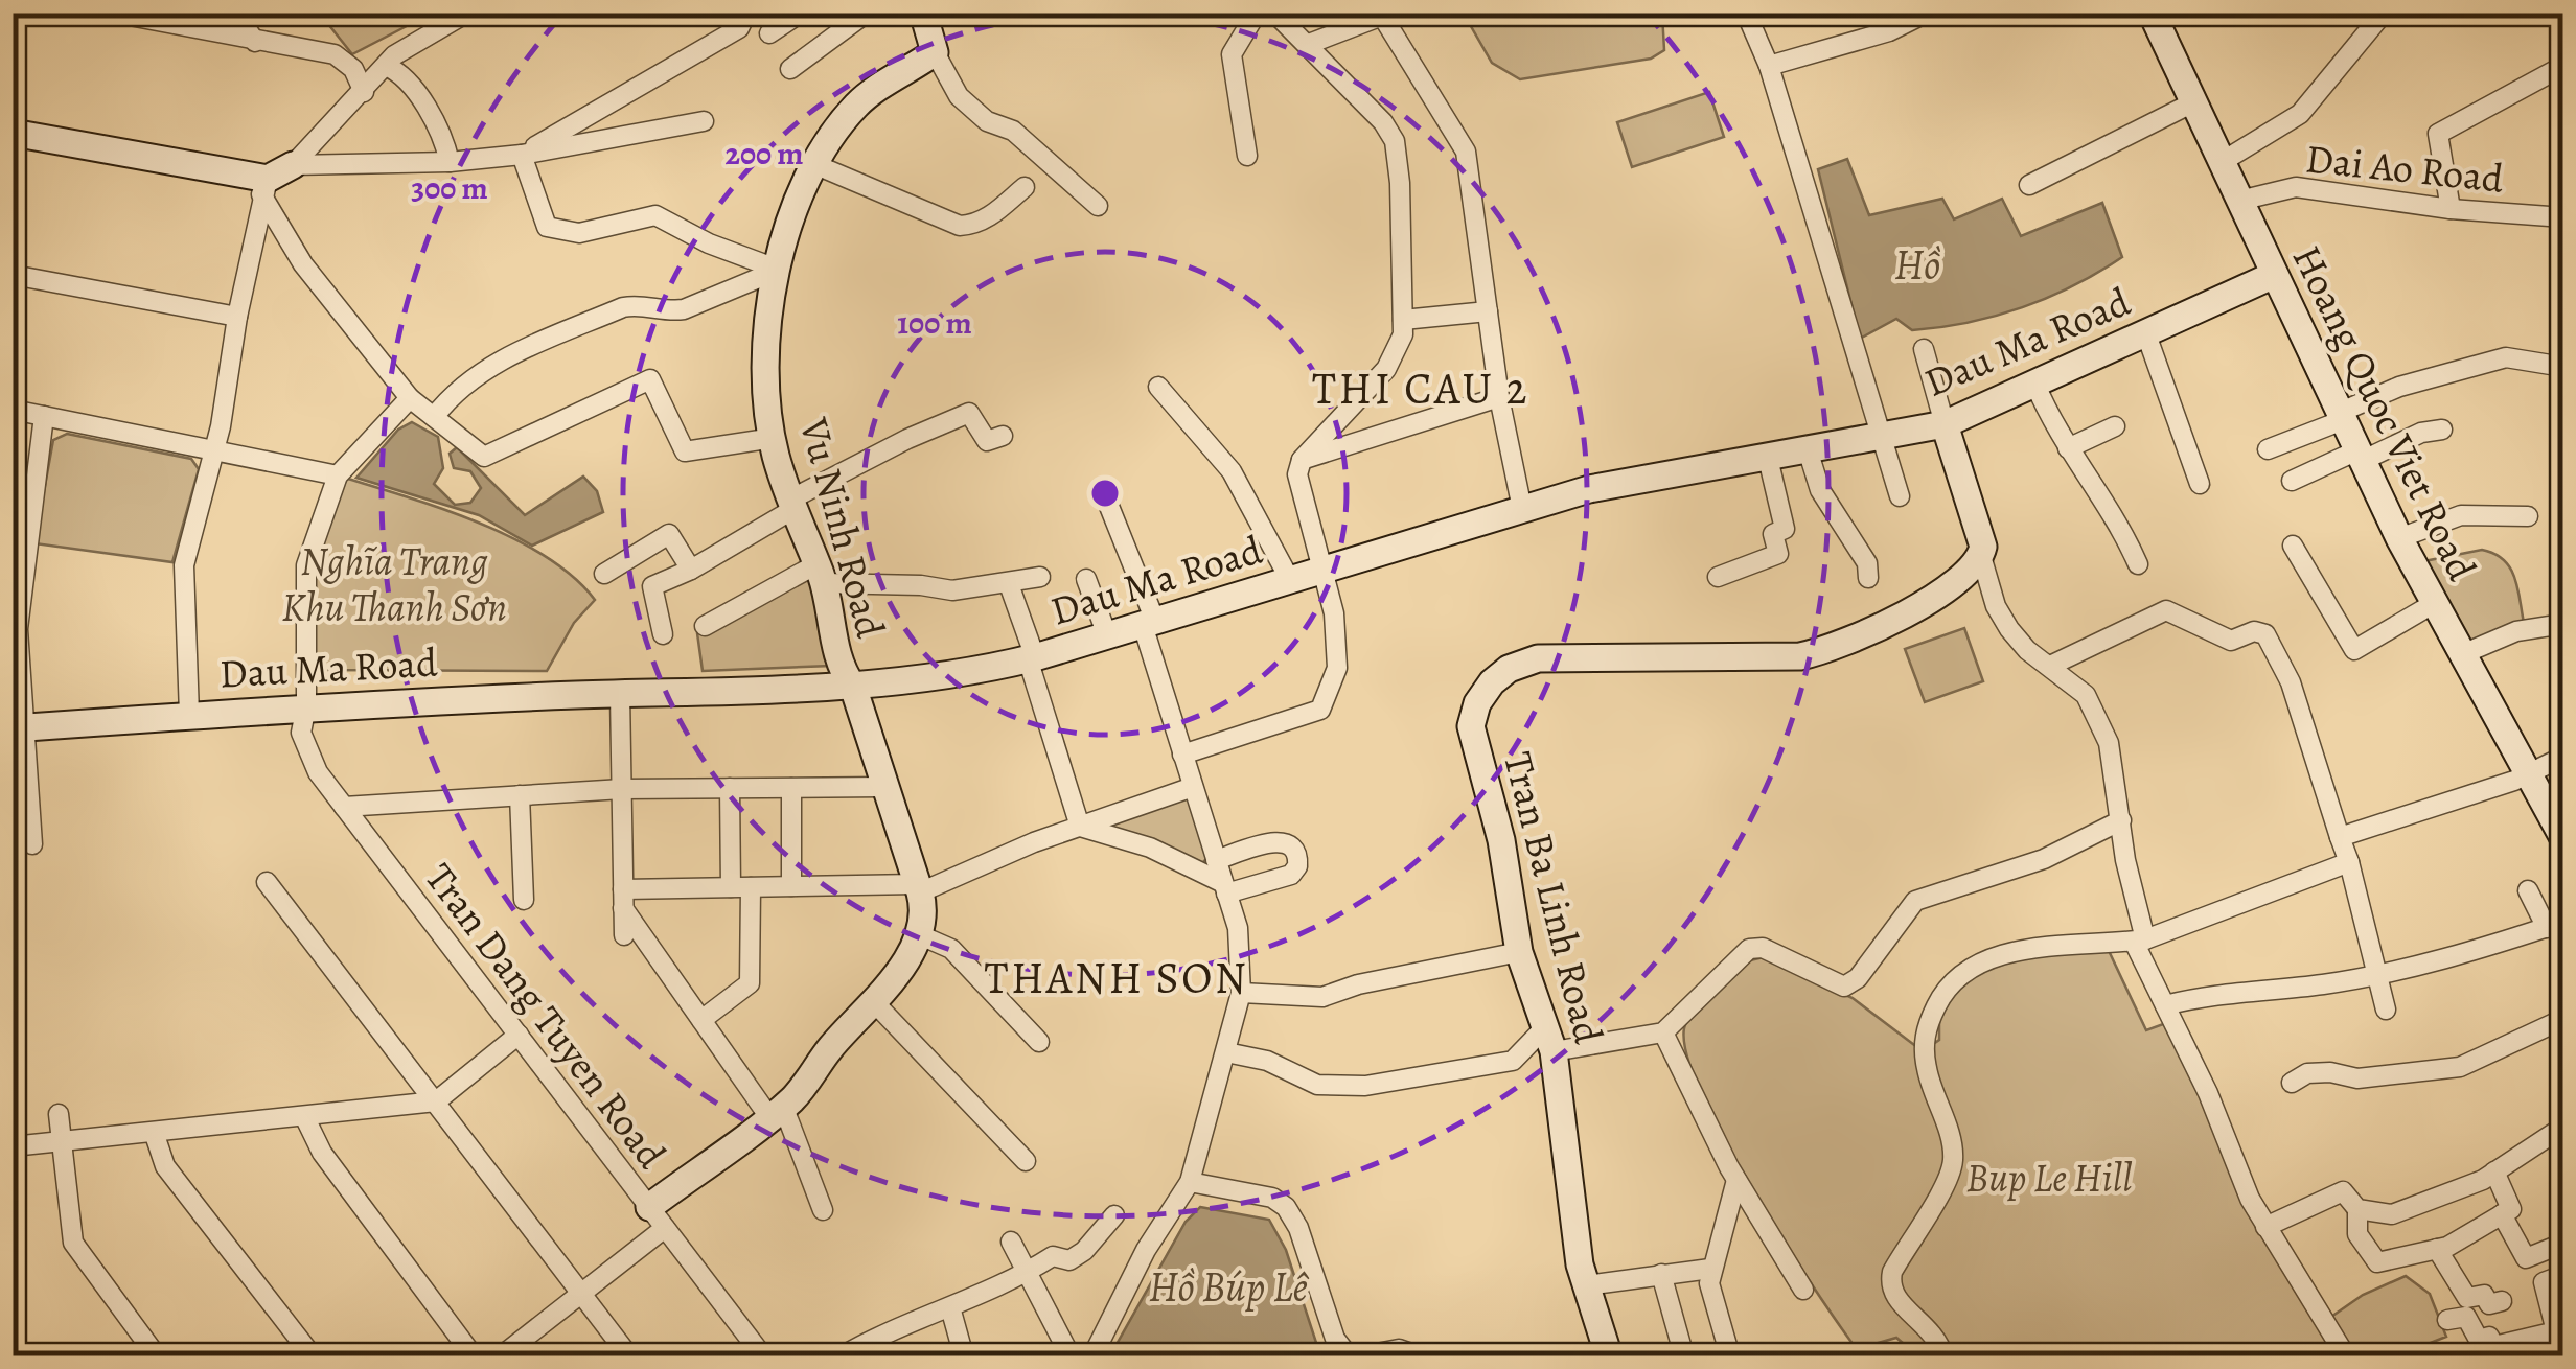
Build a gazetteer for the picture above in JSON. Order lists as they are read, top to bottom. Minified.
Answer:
{"streets":{"street":["Dai Ao Road","Dau Ma Road","Hoang Quoc Viet Road","Vu Ninh Road","Tran Ba Linh Road","Tran Dang Tuyen Road"]},"crossings":[["Dai Ao Road","Hoang Quoc Viet Road"],["Dau Ma Road","Hoang Quoc Viet Road"],["Dau Ma Road","Vu Ninh Road"],["Dau Ma Road","Tran Dang Tuyen Road"]],"districts":["THI CAU 2","THANH SON"],"water":["Hồ","Hồ Búp Lê"],"parks":["Nghĩa Trang Khu Thanh Sơn","Bup Le Hill"],"rings":["200 m","300 m","100 m"]}
